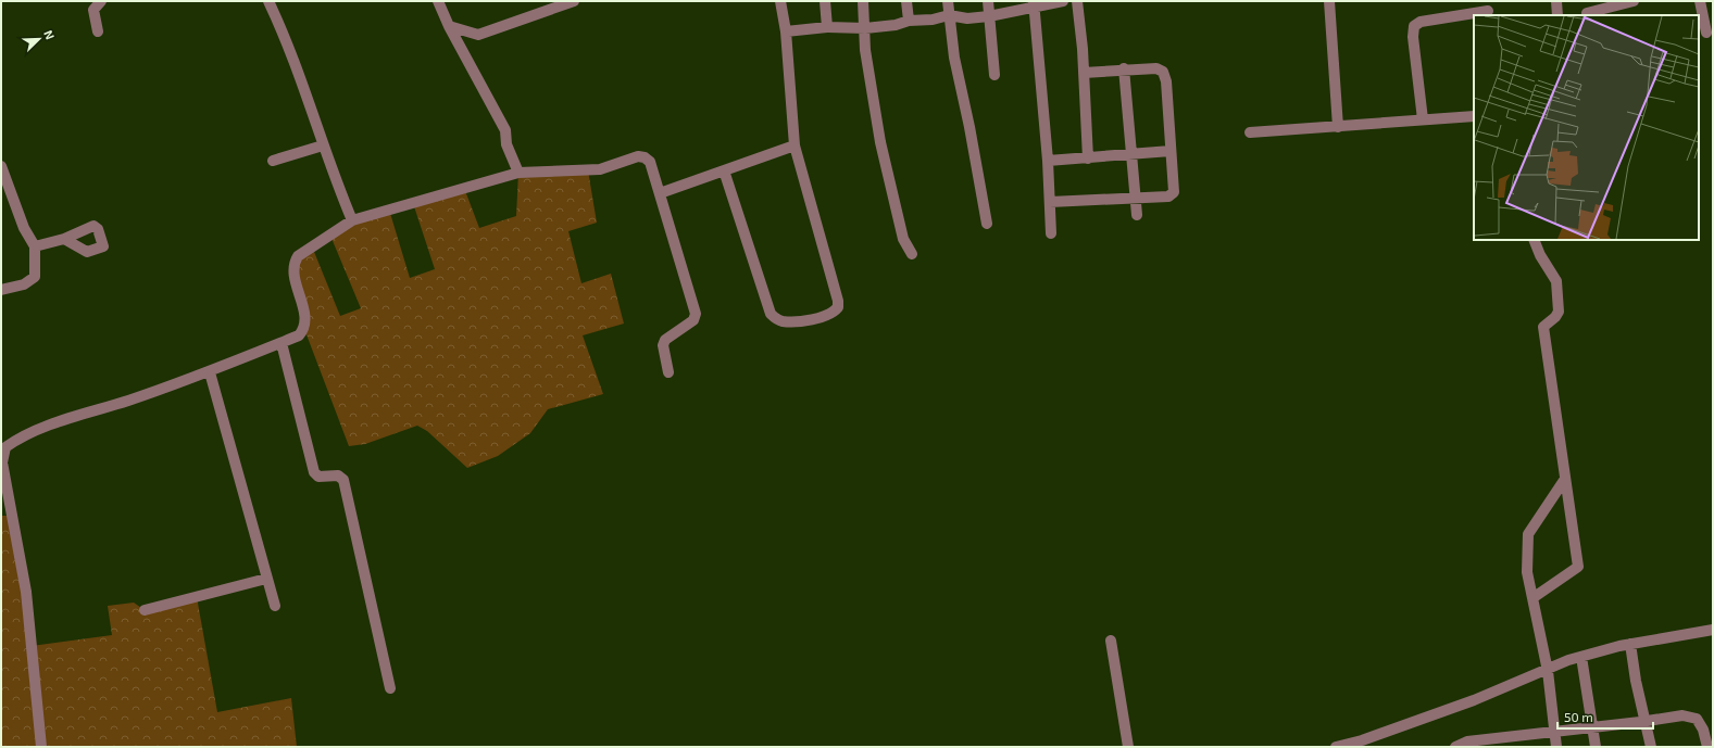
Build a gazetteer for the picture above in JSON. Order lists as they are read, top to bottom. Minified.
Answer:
{"scale_bar":"50 m","north":"top right"}
